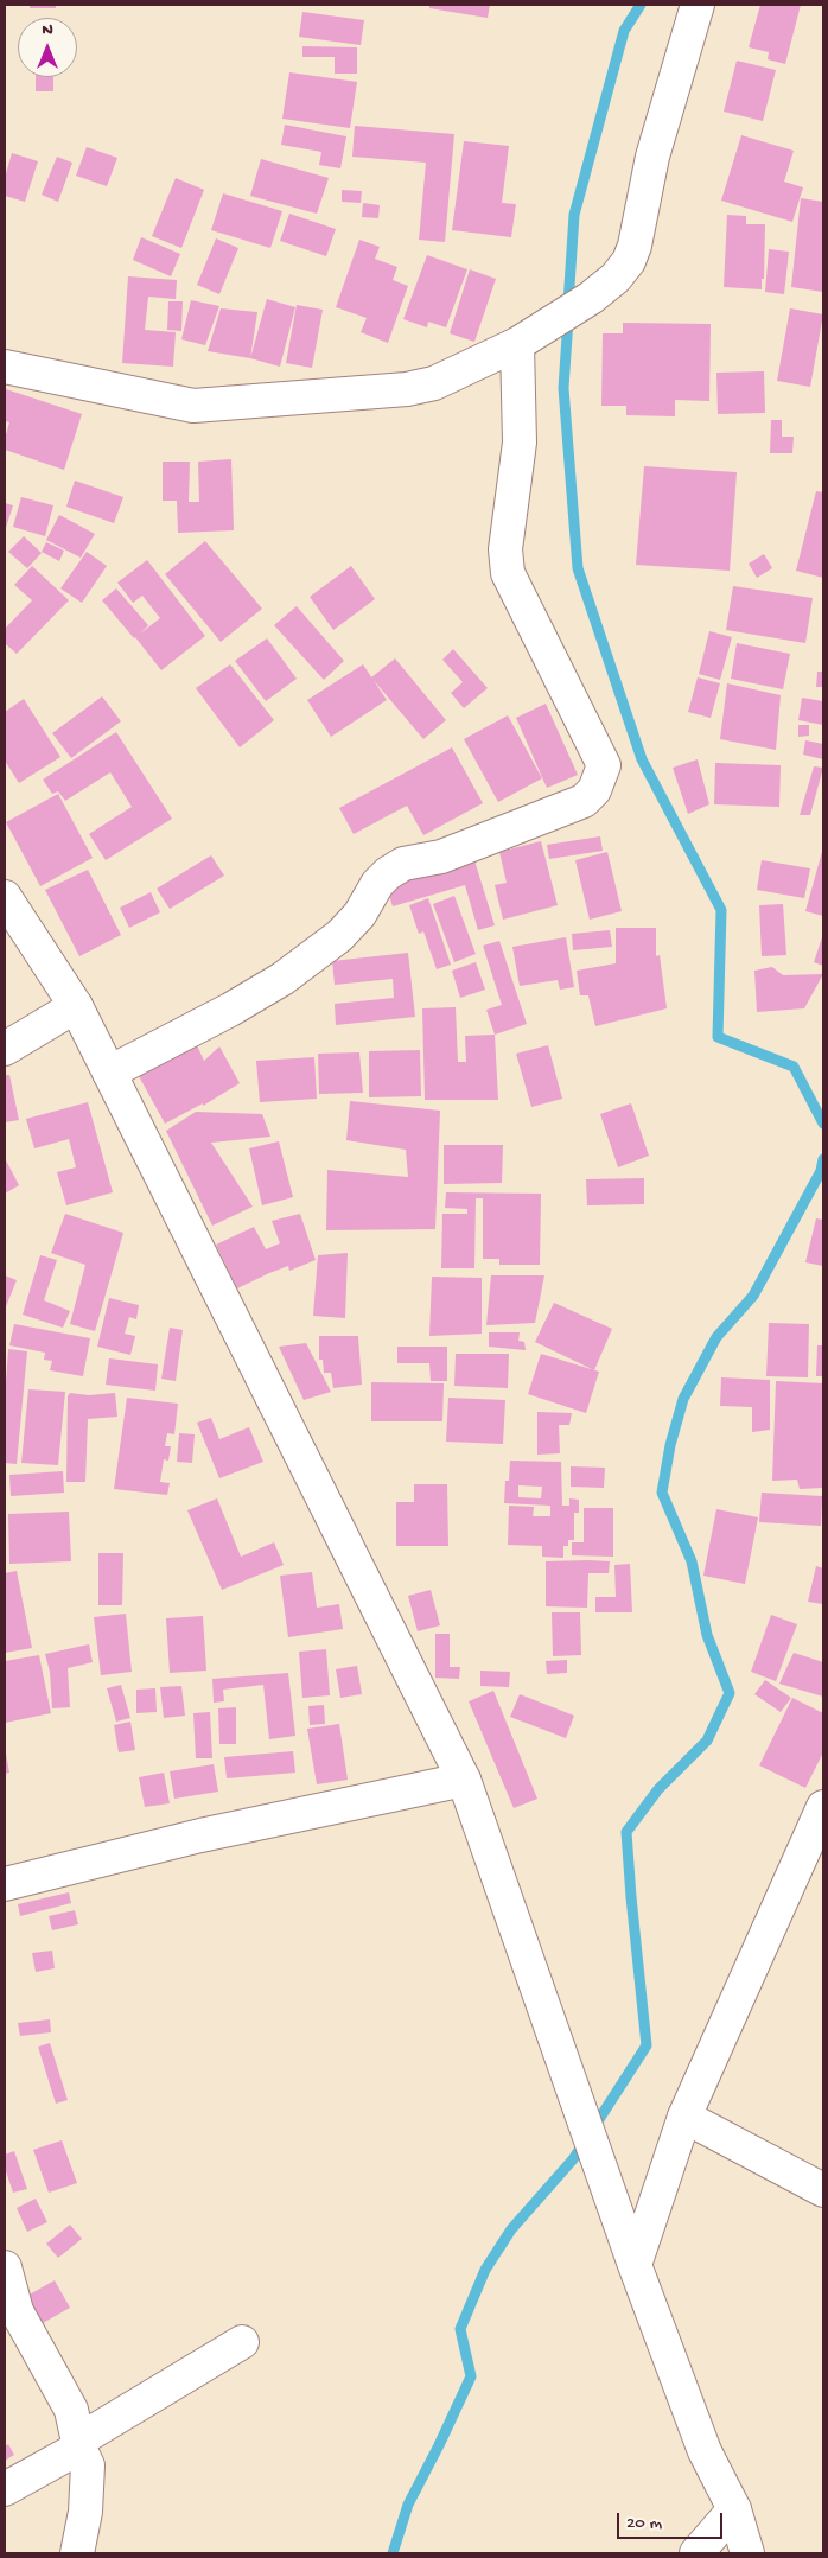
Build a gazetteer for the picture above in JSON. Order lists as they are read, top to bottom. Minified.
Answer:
{"scale_bar":"20 m","north":"top"}
